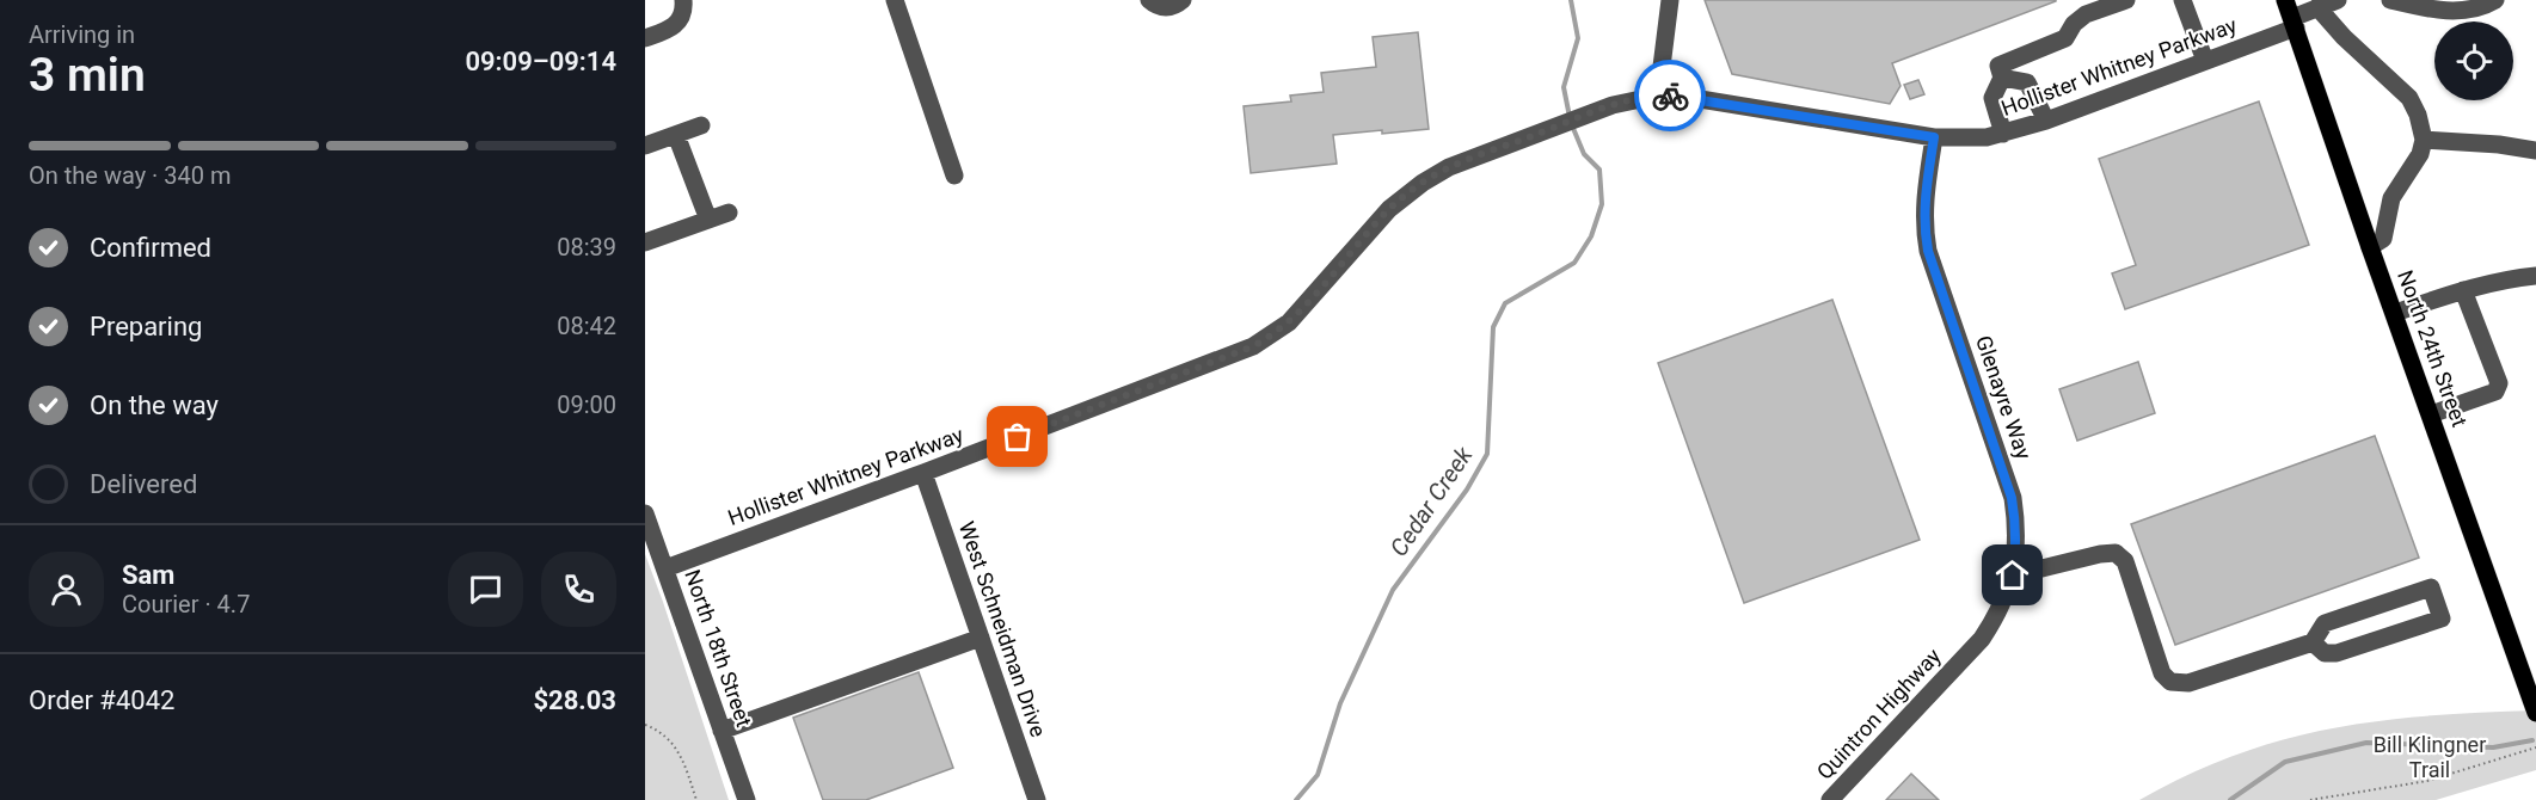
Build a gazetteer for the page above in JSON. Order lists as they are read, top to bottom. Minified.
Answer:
{"streets":{"main road":["North 24th Street"],"street":["Hollister Whitney Parkway","Glenayre Way","West Schneidman Drive","North 18th Street","Quintron Highway"]},"crossings":[["Hollister Whitney Parkway","North 24th Street"],["Hollister Whitney Parkway","Glenayre Way"],["Hollister Whitney Parkway","West Schneidman Drive"],["Hollister Whitney Parkway","North 18th Street"],["Glenayre Way","Quintron Highway"]],"water":["Cedar Creek"],"parks":["Bill Klingner Trail"],"page":{"heading":["3 min","Arriving in","09:09–09:14"],"panel":["Sam","Courier · 4.7","Order #4042","$28.03"],"bar":"On the way · 340 m","list":[["Confirmed","08:39"],["Preparing","08:42"],["On the way","09:00"],"Delivered"]}}
